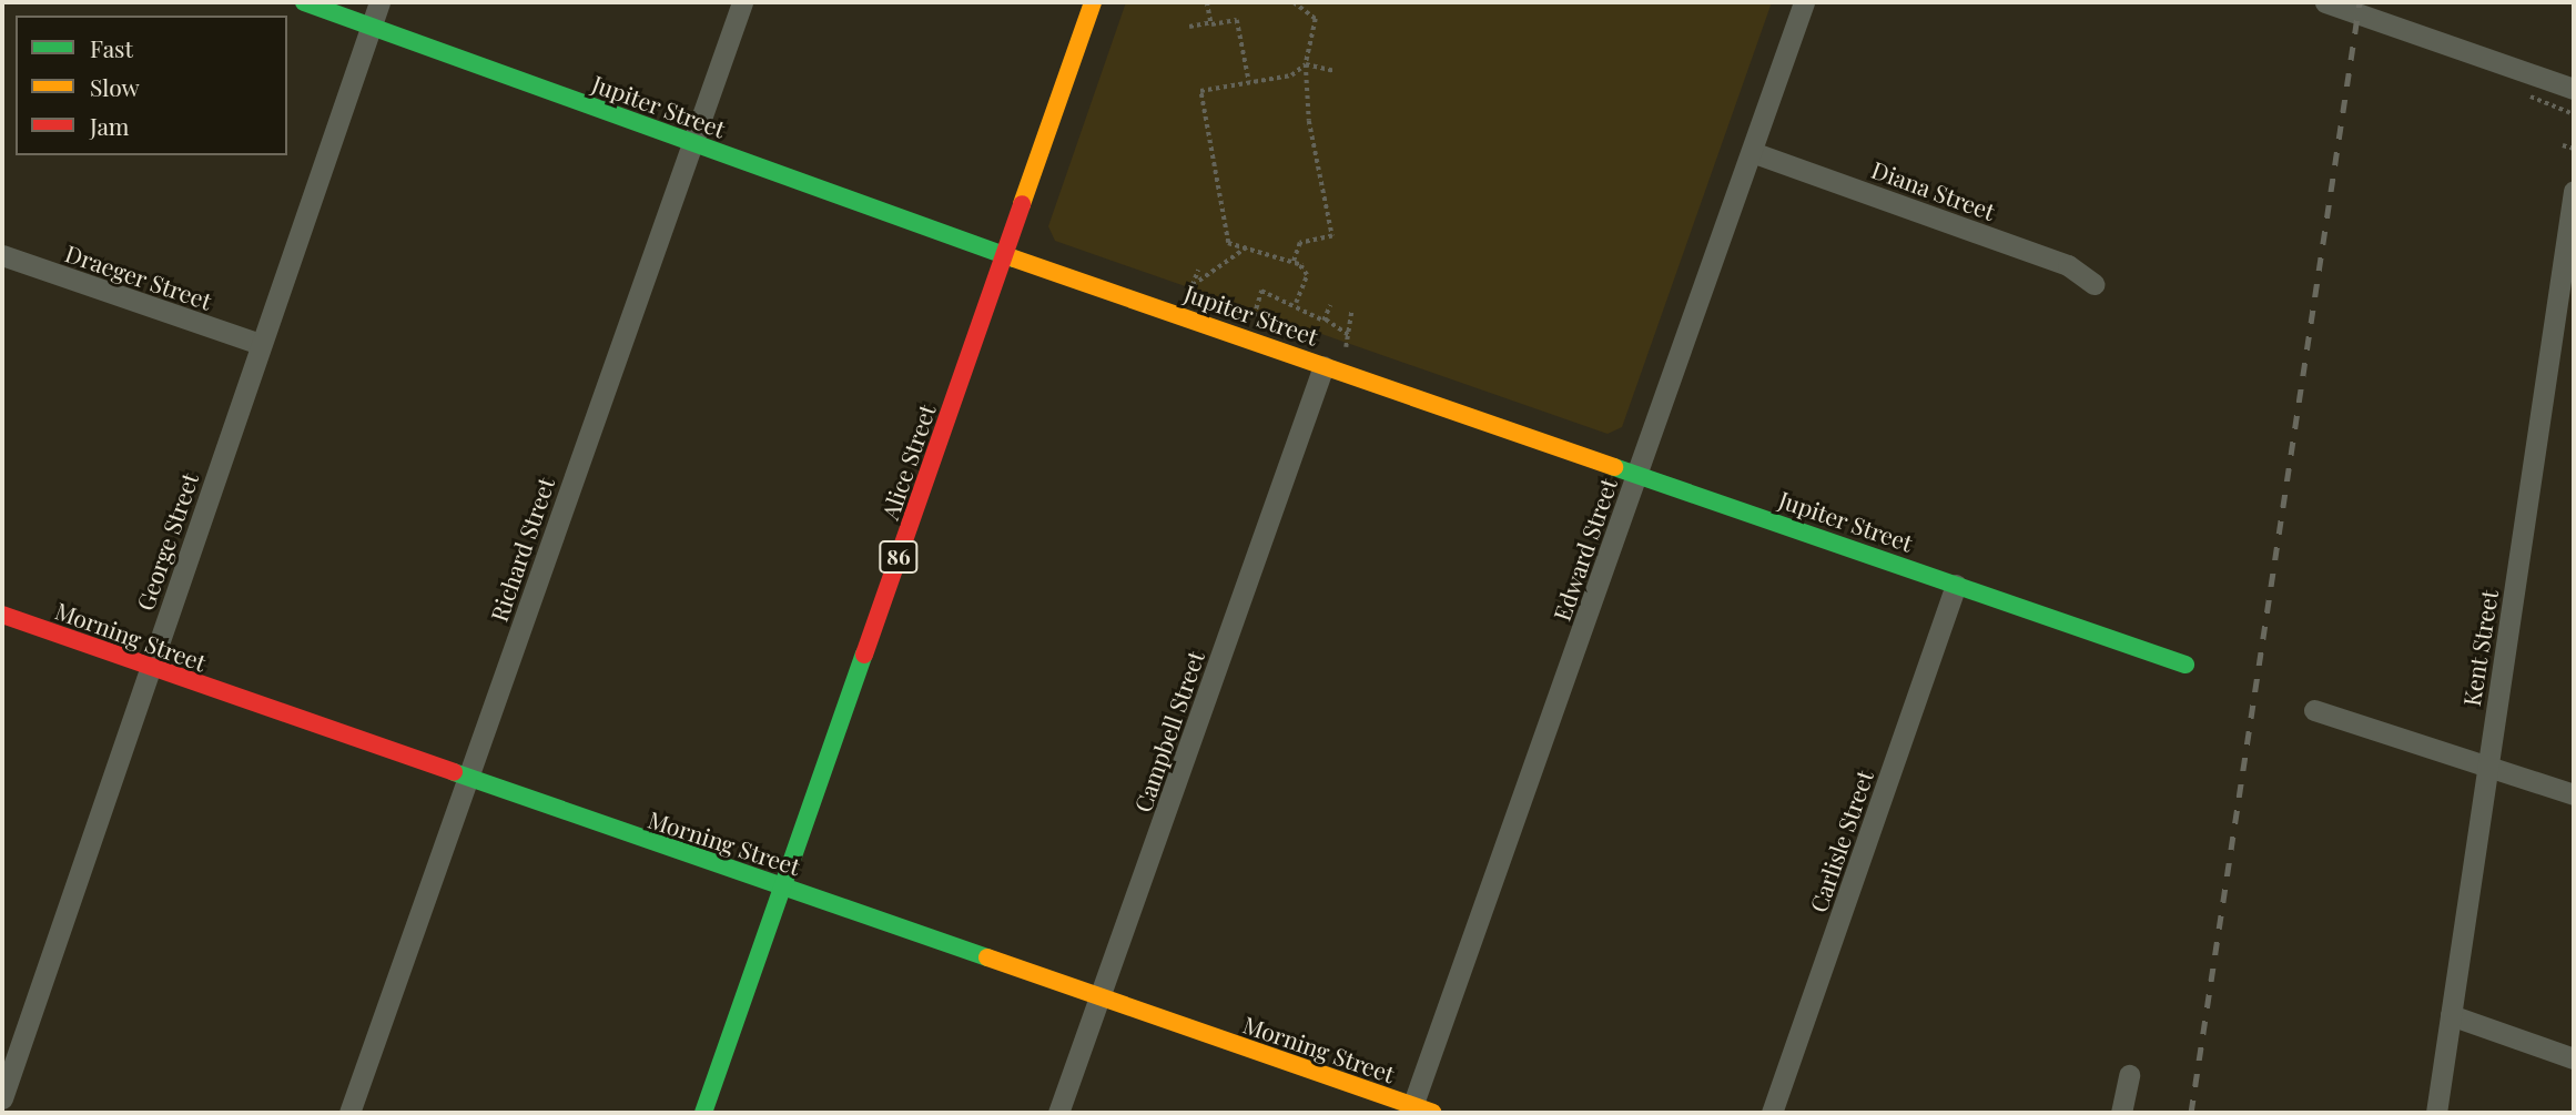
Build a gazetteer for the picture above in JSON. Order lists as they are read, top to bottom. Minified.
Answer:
{"streets":{"street":["Jupiter Street","Diana Street","Draeger Street","Alice Street","George Street","Richard Street","Edward Street","86","Morning Street","Kent Street","Campbell Street","Carlisle Street"]},"crossings":[["Jupiter Street","Alice Street"],["Jupiter Street","George Street"],["Jupiter Street","Richard Street"],["Jupiter Street","Edward Street"],["Jupiter Street","Campbell Street"],["Jupiter Street","Carlisle Street"],["Diana Street","Edward Street"],["Draeger Street","George Street"],["Alice Street","Morning Street"],["George Street","Morning Street"],["Richard Street","Morning Street"],["Edward Street","Morning Street"],["Morning Street","Campbell Street"]],"legend":["Fast","Slow","Jam"]}
